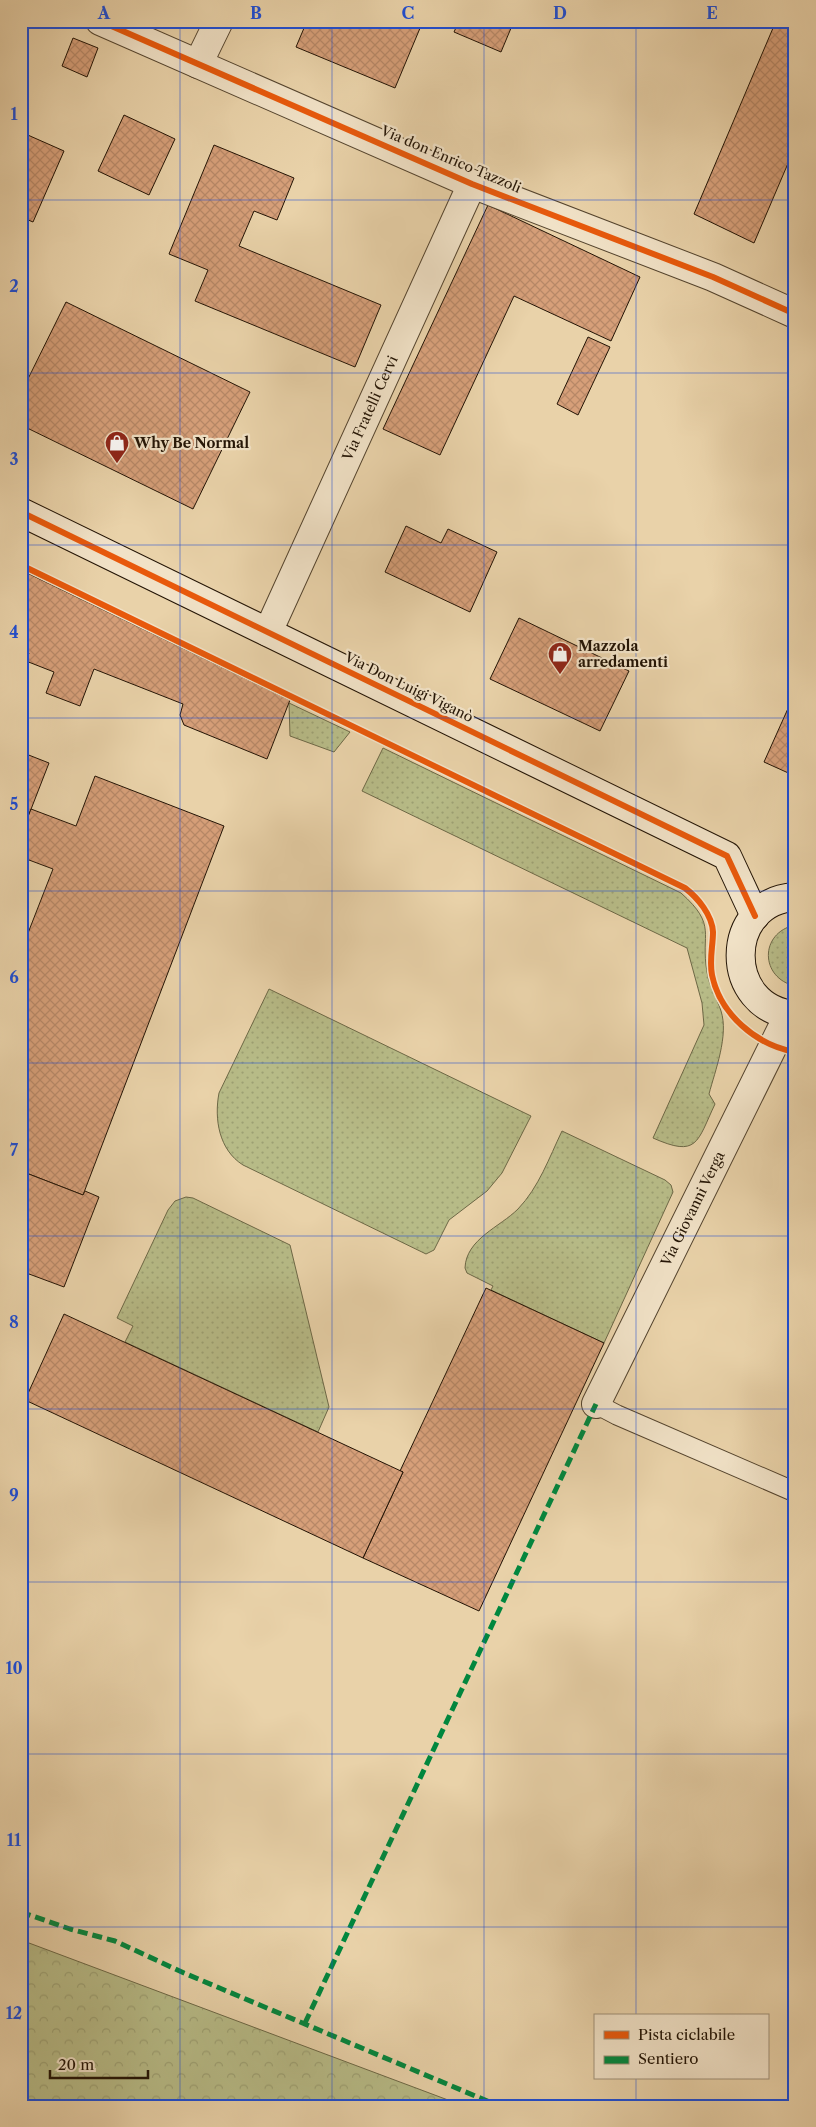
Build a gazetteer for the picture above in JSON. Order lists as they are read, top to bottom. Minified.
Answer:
{"streets":{"street":["Via don Enrico Tazzoli","Via Fratelli Cervi","Via Don Luigi Viganò","Via Giovanni Verga"]},"crossings":[["Via don Enrico Tazzoli","Via Fratelli Cervi"],["Via Fratelli Cervi","Via Don Luigi Viganò"]],"places":{"shop":["Why Be Normal","Mazzola arredamenti"]},"legend":["Pista ciclabile","Sentiero"],"scale_bar":"20 m","grid":{"columns":["A","B","C","D","E"],"rows":["1","2","3","4","5","6","7","8","9","10","11","12"]}}
